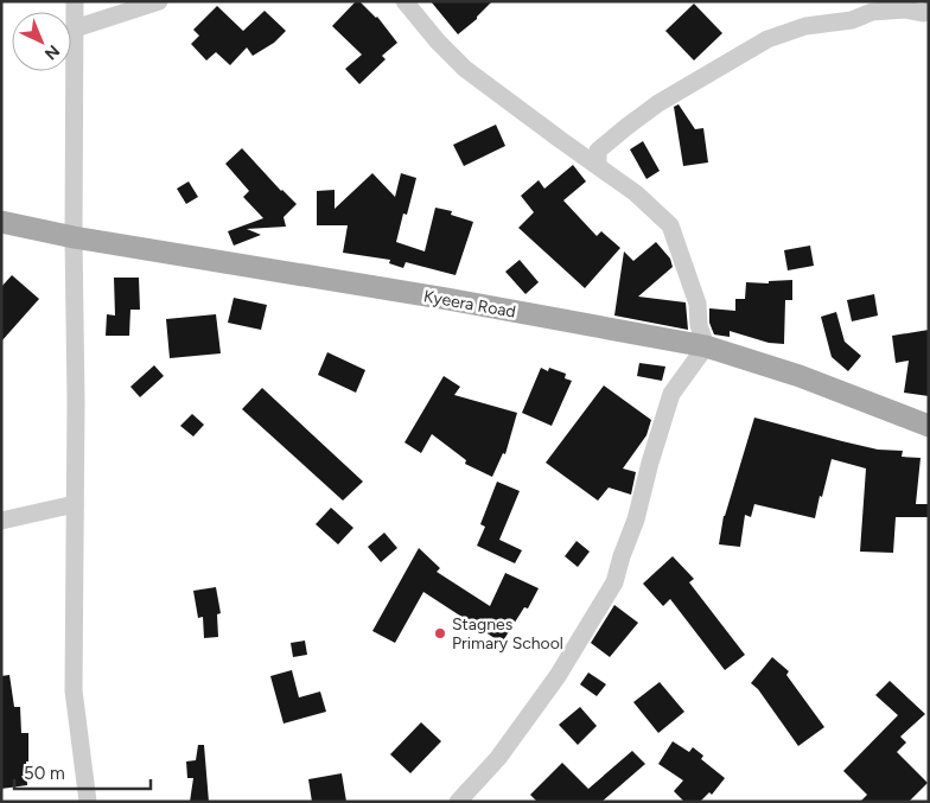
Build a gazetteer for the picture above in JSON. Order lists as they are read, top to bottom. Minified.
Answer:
{"streets":{"main road":["Kyeera Road"]},"places":["Stagnes Primary School"],"scale_bar":"50 m","north":"bottom right"}
